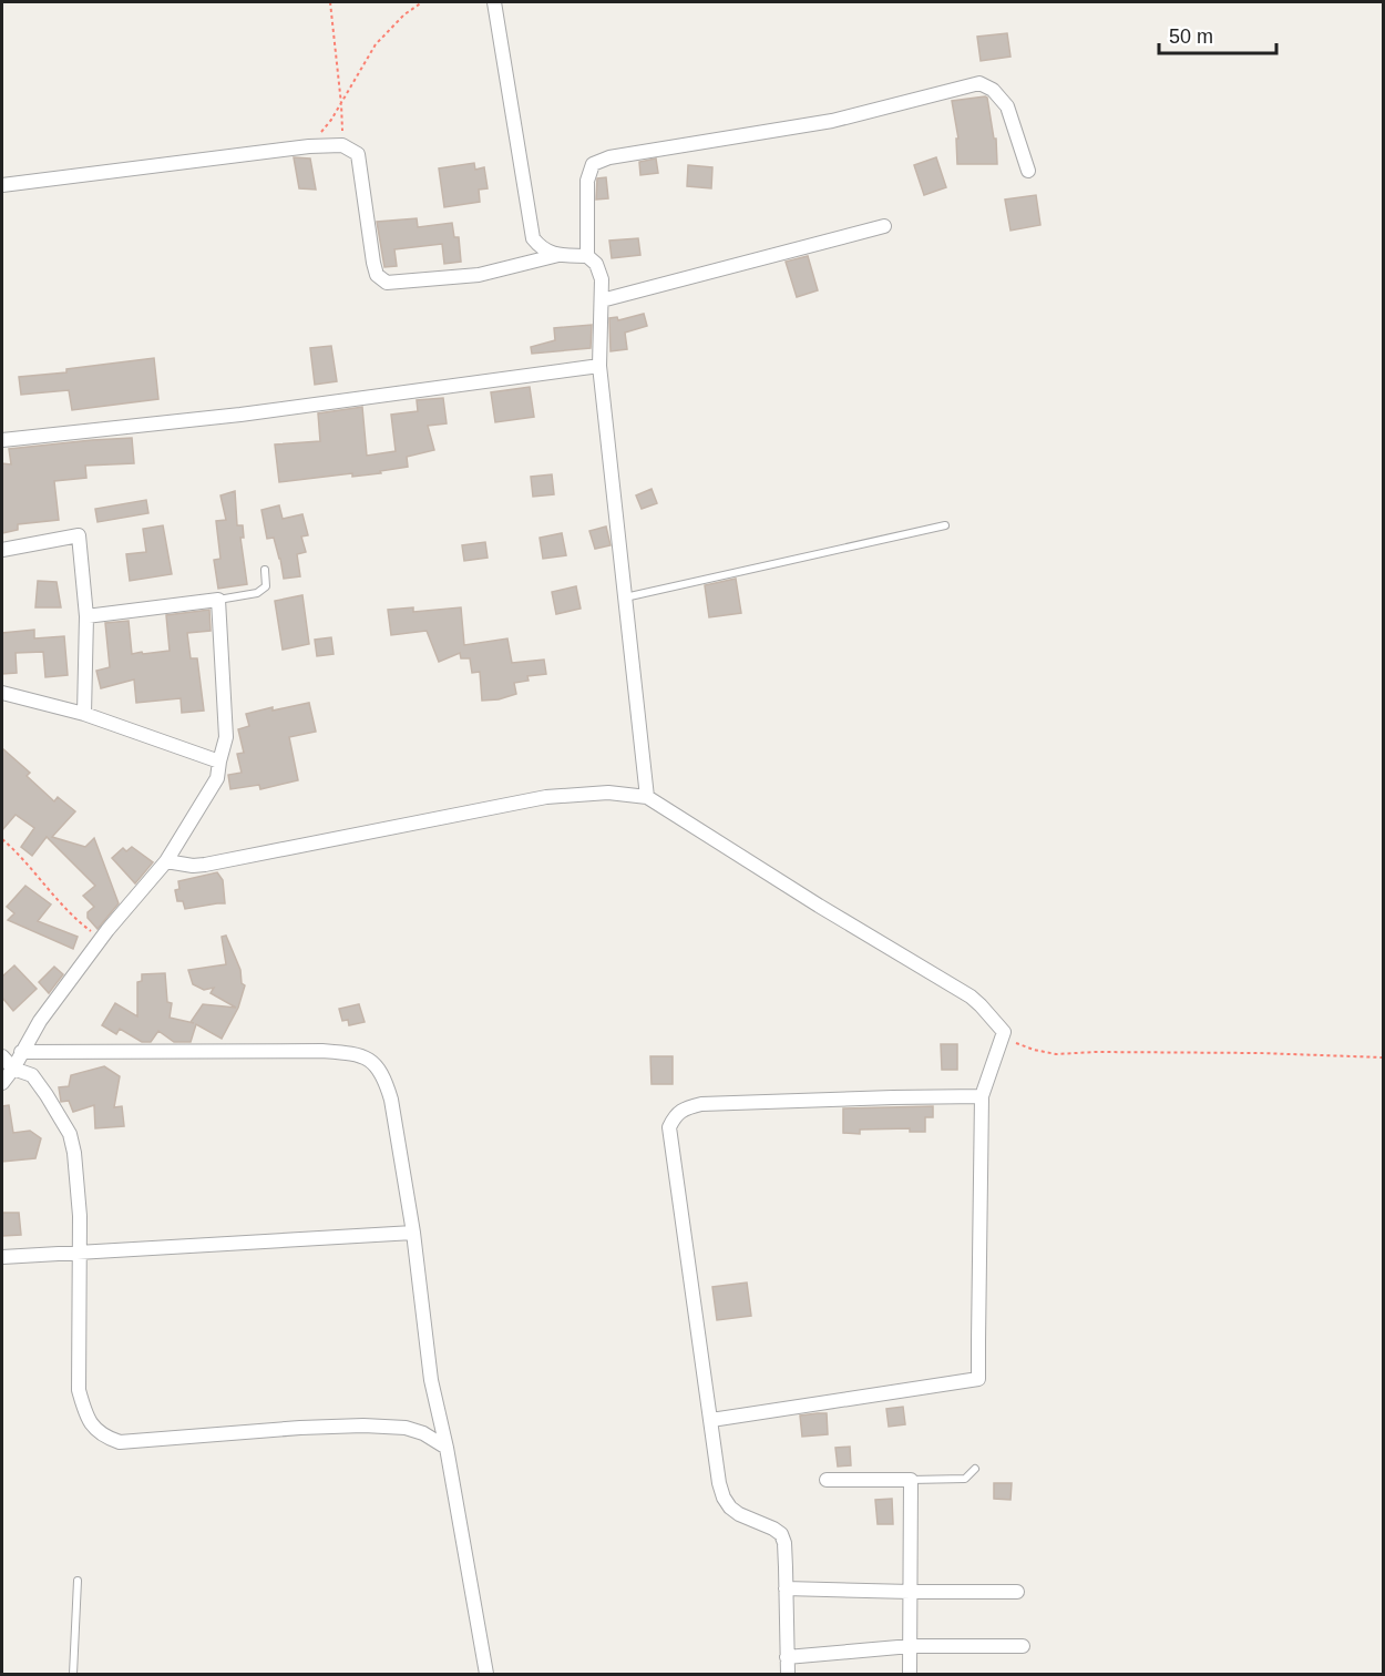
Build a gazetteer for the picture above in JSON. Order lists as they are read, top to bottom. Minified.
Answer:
{"scale_bar":"50 m"}
